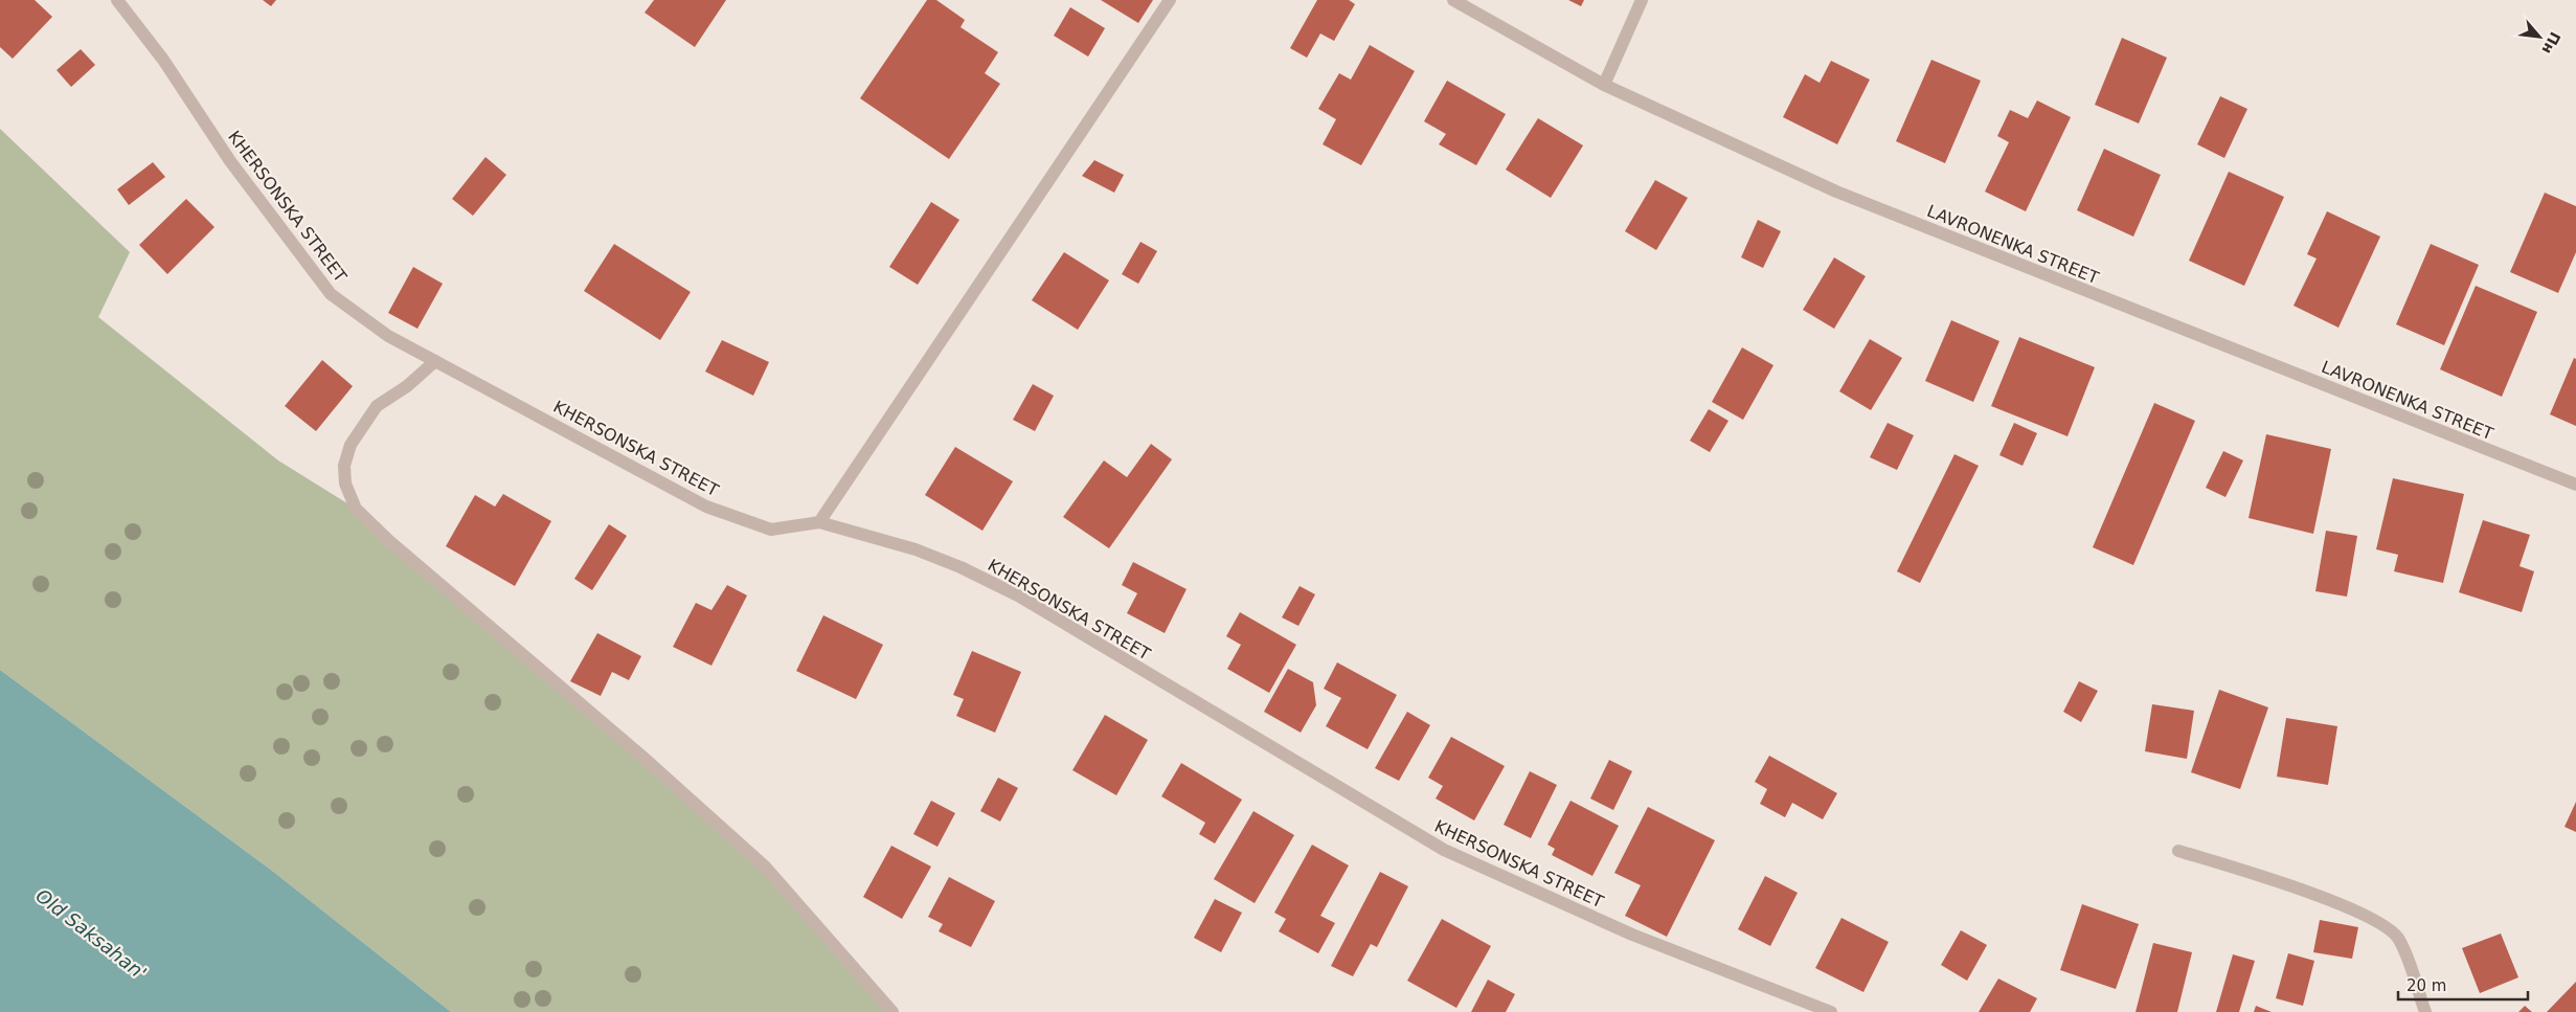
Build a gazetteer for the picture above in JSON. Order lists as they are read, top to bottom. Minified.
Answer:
{"streets":{"street":["KHERSONSKA STREET","LAVRONENKA STREET"]},"water":["Old Saksahan'"],"scale_bar":"20 m","north":"bottom right"}
